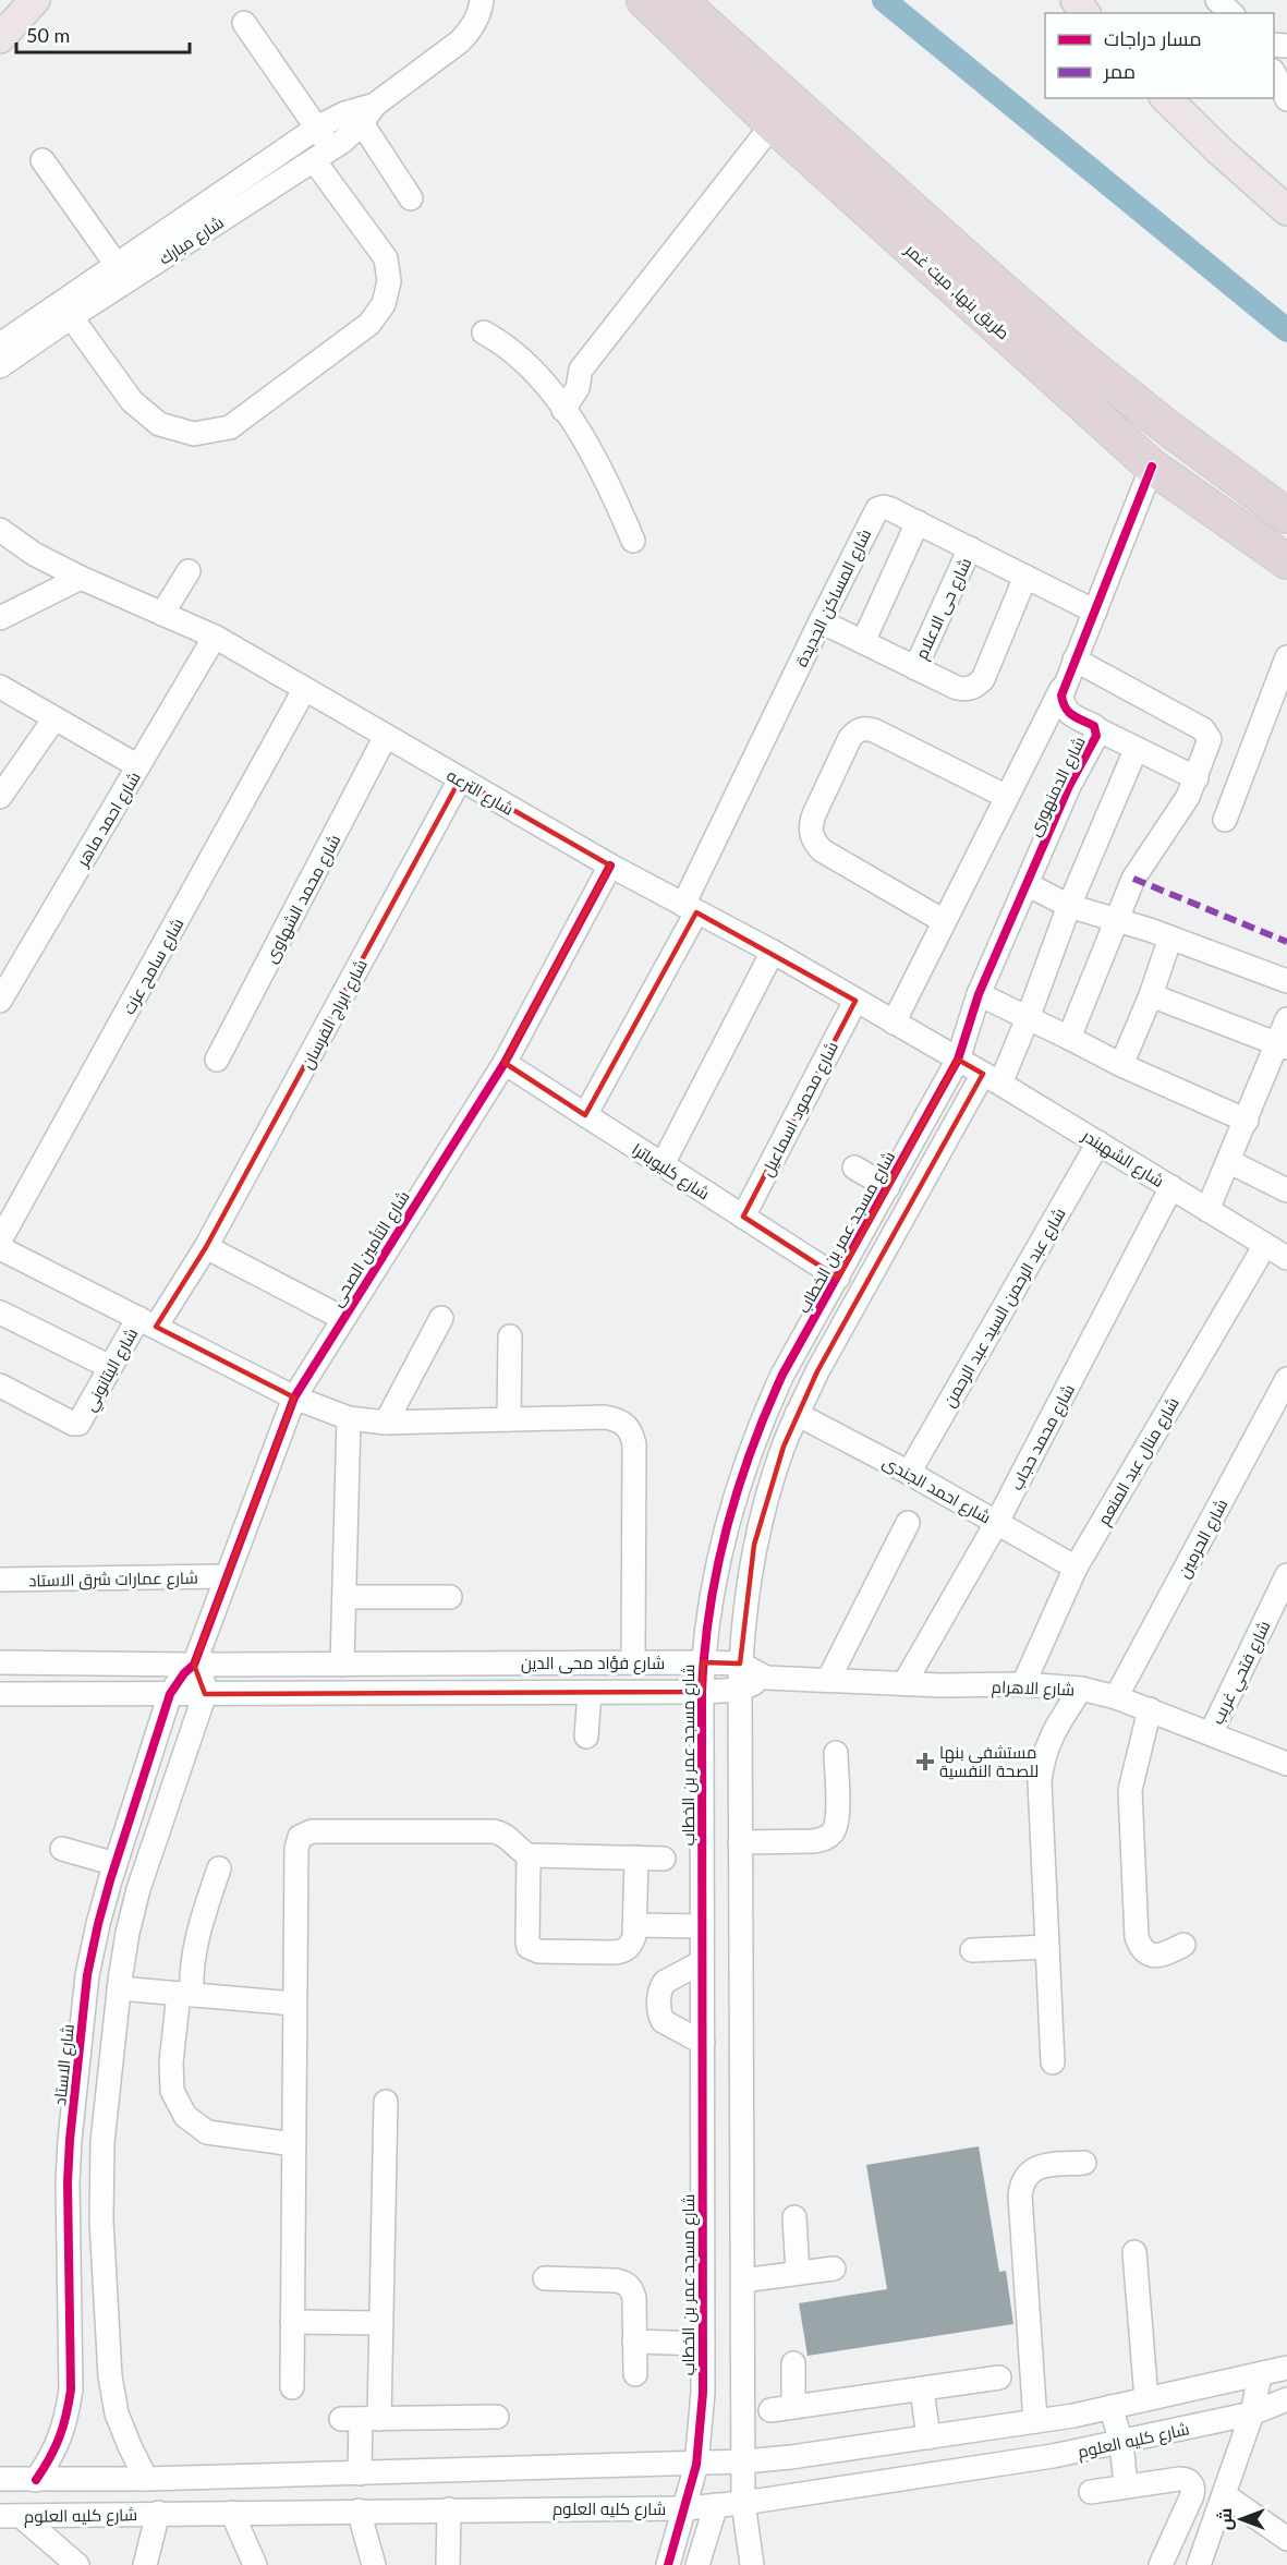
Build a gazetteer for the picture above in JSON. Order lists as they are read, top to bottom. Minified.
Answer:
{"streets":{"highway":["طريق بنها, ميت غمر"],"street":["شارع مبارك","شارع المساكن الجديدة","شارع حى الاعلام","شارع الدمنهورى","شارع الترعه","شارع احمد ماهر","شارع محمد الشهاوى","شارع سامح عزت","شارع ابراج الفرسان","شارع محمود اسماعيل","شارع الشهبندر","شارع كليوباترا","شارع مسجد عمر بن الخطاب","شارع التأمين الصحى","شارع عبد الرحمن السيد عبد الرحمن","شارع البتانوني","شارع محمد حجاب","شارع منال عبد المنعم","شارع احمد الجندى","شارع الحرمين","شارع عمارات شرق الاستاد","شارع فؤاد محى الدين","شارع فتحي غريب","شارع الاهرام","شارع الاستاد","شارع كليه العلوم"]},"crossings":[["شارع المساكن الجديدة","شارع حى الاعلام"],["شارع المساكن الجديدة","شارع الترعه"],["شارع المساكن الجديدة","شارع كليوباترا"],["شارع الدمنهورى","شارع الترعه"],["شارع الدمنهورى","شارع الشهبندر"],["شارع الدمنهورى","شارع مسجد عمر بن الخطاب"],["شارع الترعه","شارع احمد ماهر"],["شارع الترعه","شارع محمد الشهاوى"],["شارع الترعه","شارع سامح عزت"],["شارع الترعه","شارع ابراج الفرسان"],["شارع الترعه","شارع محمود اسماعيل"],["شارع الترعه","شارع الشهبندر"],["شارع الترعه","شارع مسجد عمر بن الخطاب"],["شارع الترعه","شارع التأمين الصحى"],["شارع ابراج الفرسان","شارع البتانوني"],["شارع محمود اسماعيل","شارع كليوباترا"],["شارع الشهبندر","شارع مسجد عمر بن الخطاب"],["شارع الشهبندر","شارع عبد الرحمن السيد عبد الرحمن"],["شارع الشهبندر","شارع محمد حجاب"],["شارع الشهبندر","شارع منال عبد المنعم"],["شارع كليوباترا","شارع مسجد عمر بن الخطاب"],["شارع كليوباترا","شارع التأمين الصحى"],["شارع مسجد عمر بن الخطاب","شارع فؤاد محى الدين"],["شارع مسجد عمر بن الخطاب","شارع كليه العلوم"],["شارع التأمين الصحى","شارع عمارات شرق الاستاد"],["شارع التأمين الصحى","شارع فؤاد محى الدين"],["شارع التأمين الصحى","شارع الاستاد"],["شارع عبد الرحمن السيد عبد الرحمن","شارع احمد الجندى"],["شارع محمد حجاب","شارع احمد الجندى"],["شارع محمد حجاب","شارع الاهرام"],["شارع منال عبد المنعم","شارع احمد الجندى"],["شارع منال عبد المنعم","شارع الاهرام"],["شارع الحرمين","شارع الاهرام"],["شارع فؤاد محى الدين","شارع الاهرام"],["شارع فؤاد محى الدين","شارع الاستاد"],["شارع فتحي غريب","شارع الاهرام"]],"places":{"health":["مستشفى بنها للصحة النفسية"]},"legend":["مسار دراجات","ممر"],"scale_bar":"50 m","north":"left"}
